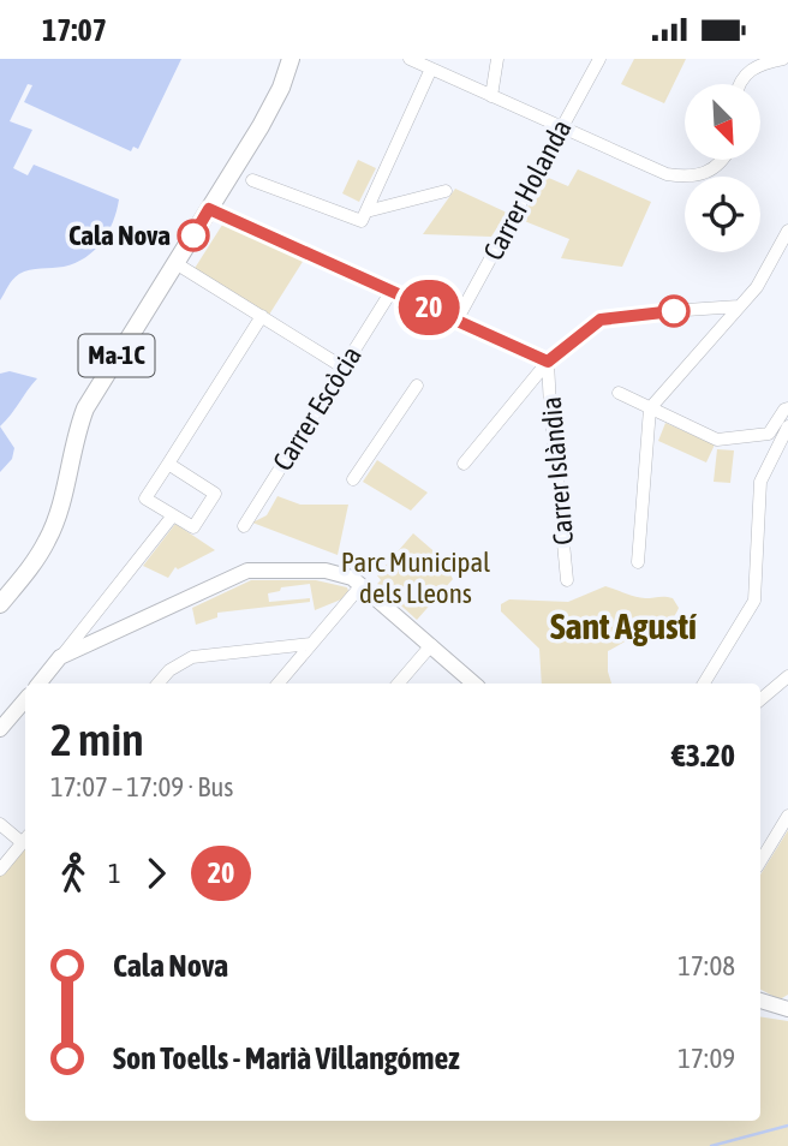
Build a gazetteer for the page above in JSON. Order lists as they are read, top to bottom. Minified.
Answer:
{"streets":{"main road":["Ma-1C"],"street":["Carrer Holanda","Carrer Escòcia","Carrer Islàndia"]},"districts":["Sant Agustí"],"parks":["Parc Municipal dels Lleons"],"places":["Cala Nova"],"lines":["bus line 20"],"north":"bottom right","page":{"status":"17:07","on_map":"20","heading":["2 min","17:07 – 17:09 · Bus","€3.20"],"legs":["1","20"],"list":[{"name":"Cala Nova","value":"17:08"},{"name":"Son Toells - Marià Villangómez","value":"17:09"}]}}
